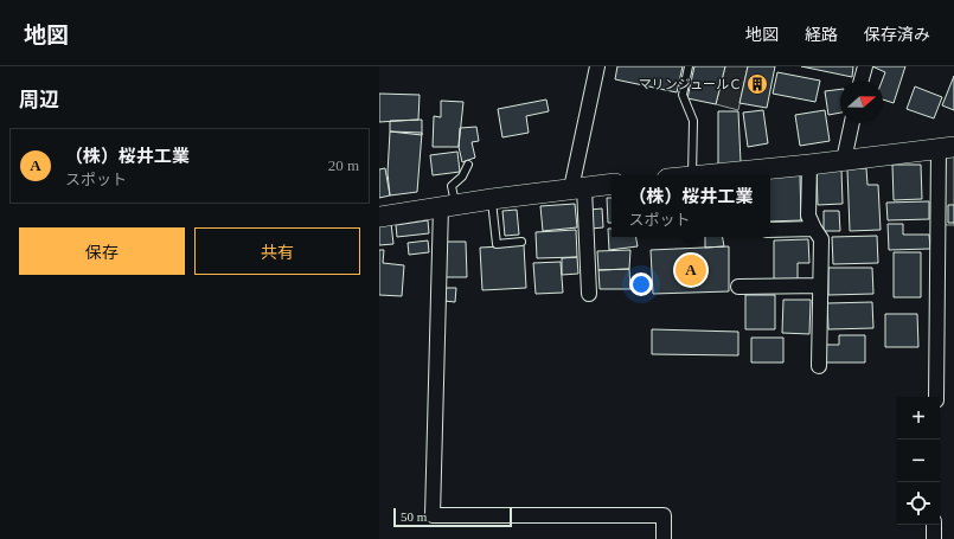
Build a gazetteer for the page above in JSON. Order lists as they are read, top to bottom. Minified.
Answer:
{"places":{"building":["マリンジュールＣ"]},"scale_bar":"50 m","north":"right","page":{"header":"地図","nav":["地図","経路","保存済み"],"heading":"周辺","list":[{"mark":"A","name":"（株）桜井工業","note":"スポット","value":"20 m"}],"popup":["（株）桜井工業","スポット"],"buttons":["保存","共有"],"pins":"A","map_buttons":["+","−"],"scale":"50 m"}}
